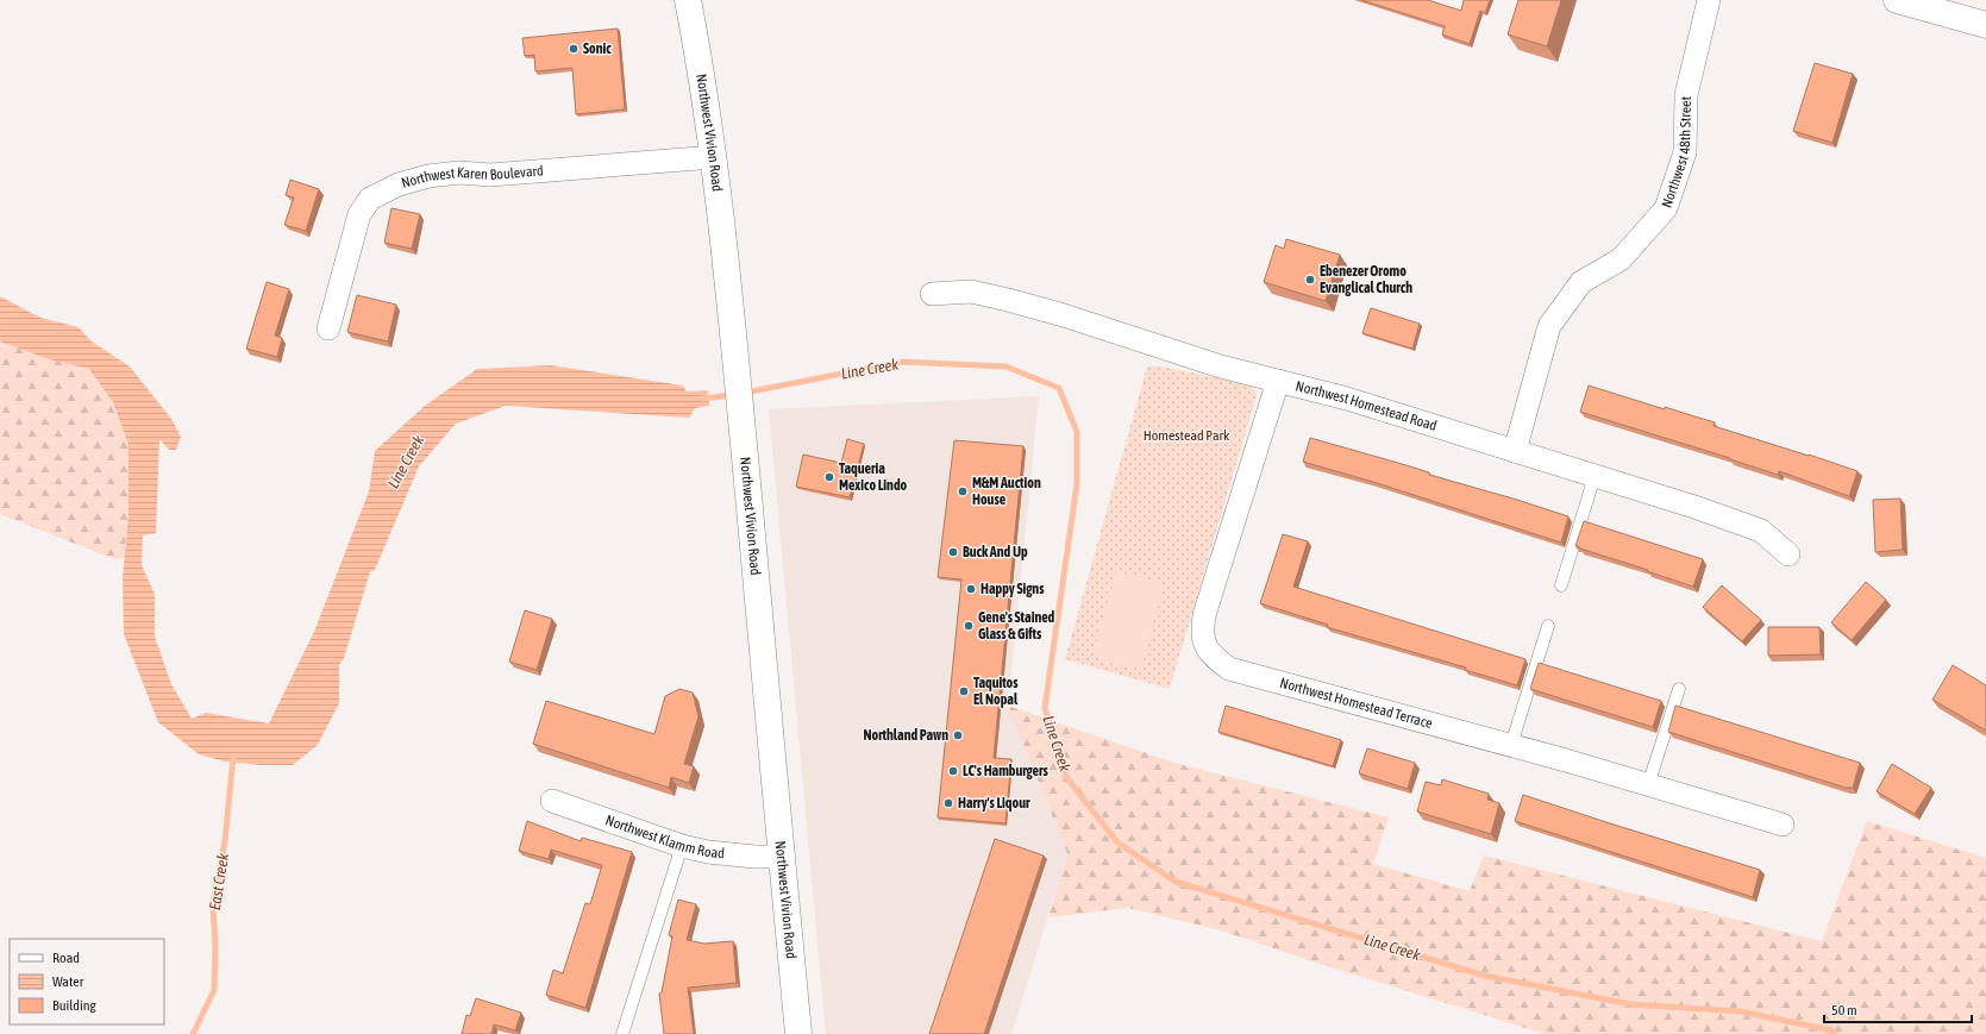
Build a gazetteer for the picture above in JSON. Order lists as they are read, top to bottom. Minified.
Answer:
{"streets":{"main road":["Northwest Vivion Road"],"street":["Northwest 48th Street","Northwest Karen Boulevard","Northwest Homestead Road","Northwest Homestead Terrace","Northwest Klamm Road"]},"crossings":[["Northwest Vivion Road","Northwest Karen Boulevard"],["Northwest Vivion Road","Northwest Klamm Road"],["Northwest 48th Street","Northwest Homestead Road"],["Northwest Homestead Road","Northwest Homestead Terrace"]],"water":["Line Creek","East Creek"],"parks":["Homestead Park"],"places":["Sonic","Ebenezer Oromo Evanglical Church","Taqueria Mexico Lindo","M&M Auction House","Buck And Up","Happy Signs","Gene's Stained Glass & Gifts","Taquitos El Nopal","Northland Pawn","LC's Hamburgers","Harry's Liqour"],"legend":["Road","Water","Building"],"scale_bar":"50 m"}
